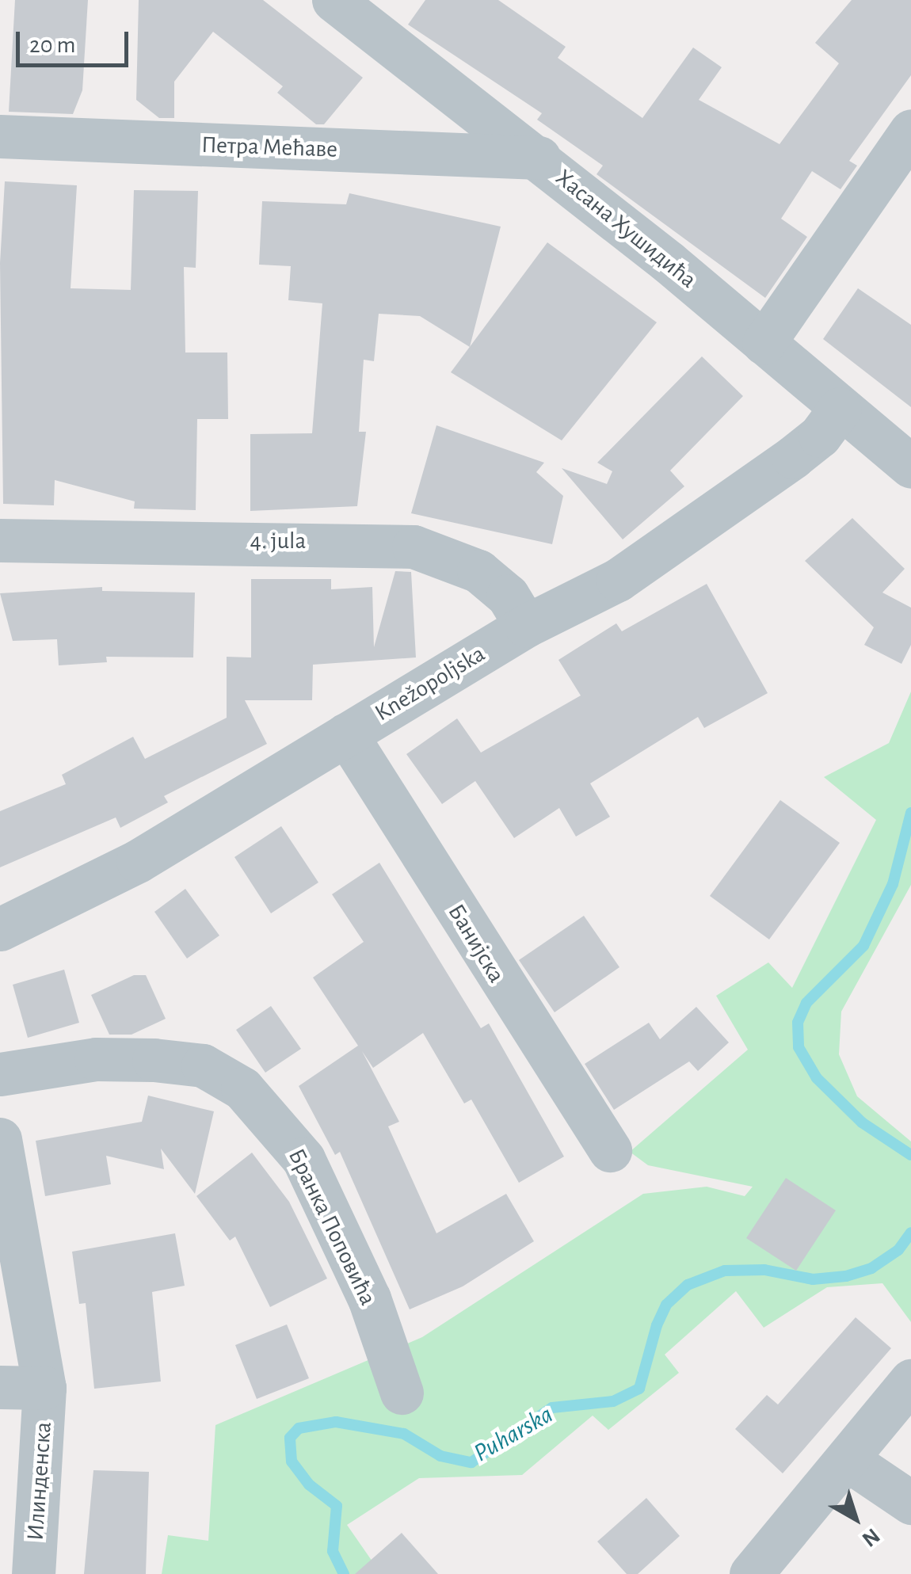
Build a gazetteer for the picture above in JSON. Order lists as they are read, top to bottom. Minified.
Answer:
{"streets":{"street":["Петра Мећаве","Хасана Хушидића","4. jula","Knežopoljska","Банијска","Бранка Поповића","Илинденска"]},"crossings":[["Петра Мећаве","Хасана Хушидића"],["Хасана Хушидића","Knežopoljska"],["4. jula","Knežopoljska"],["Knežopoljska","Банијска"]],"water":["Puharska"],"scale_bar":"20 m","north":"bottom right"}
